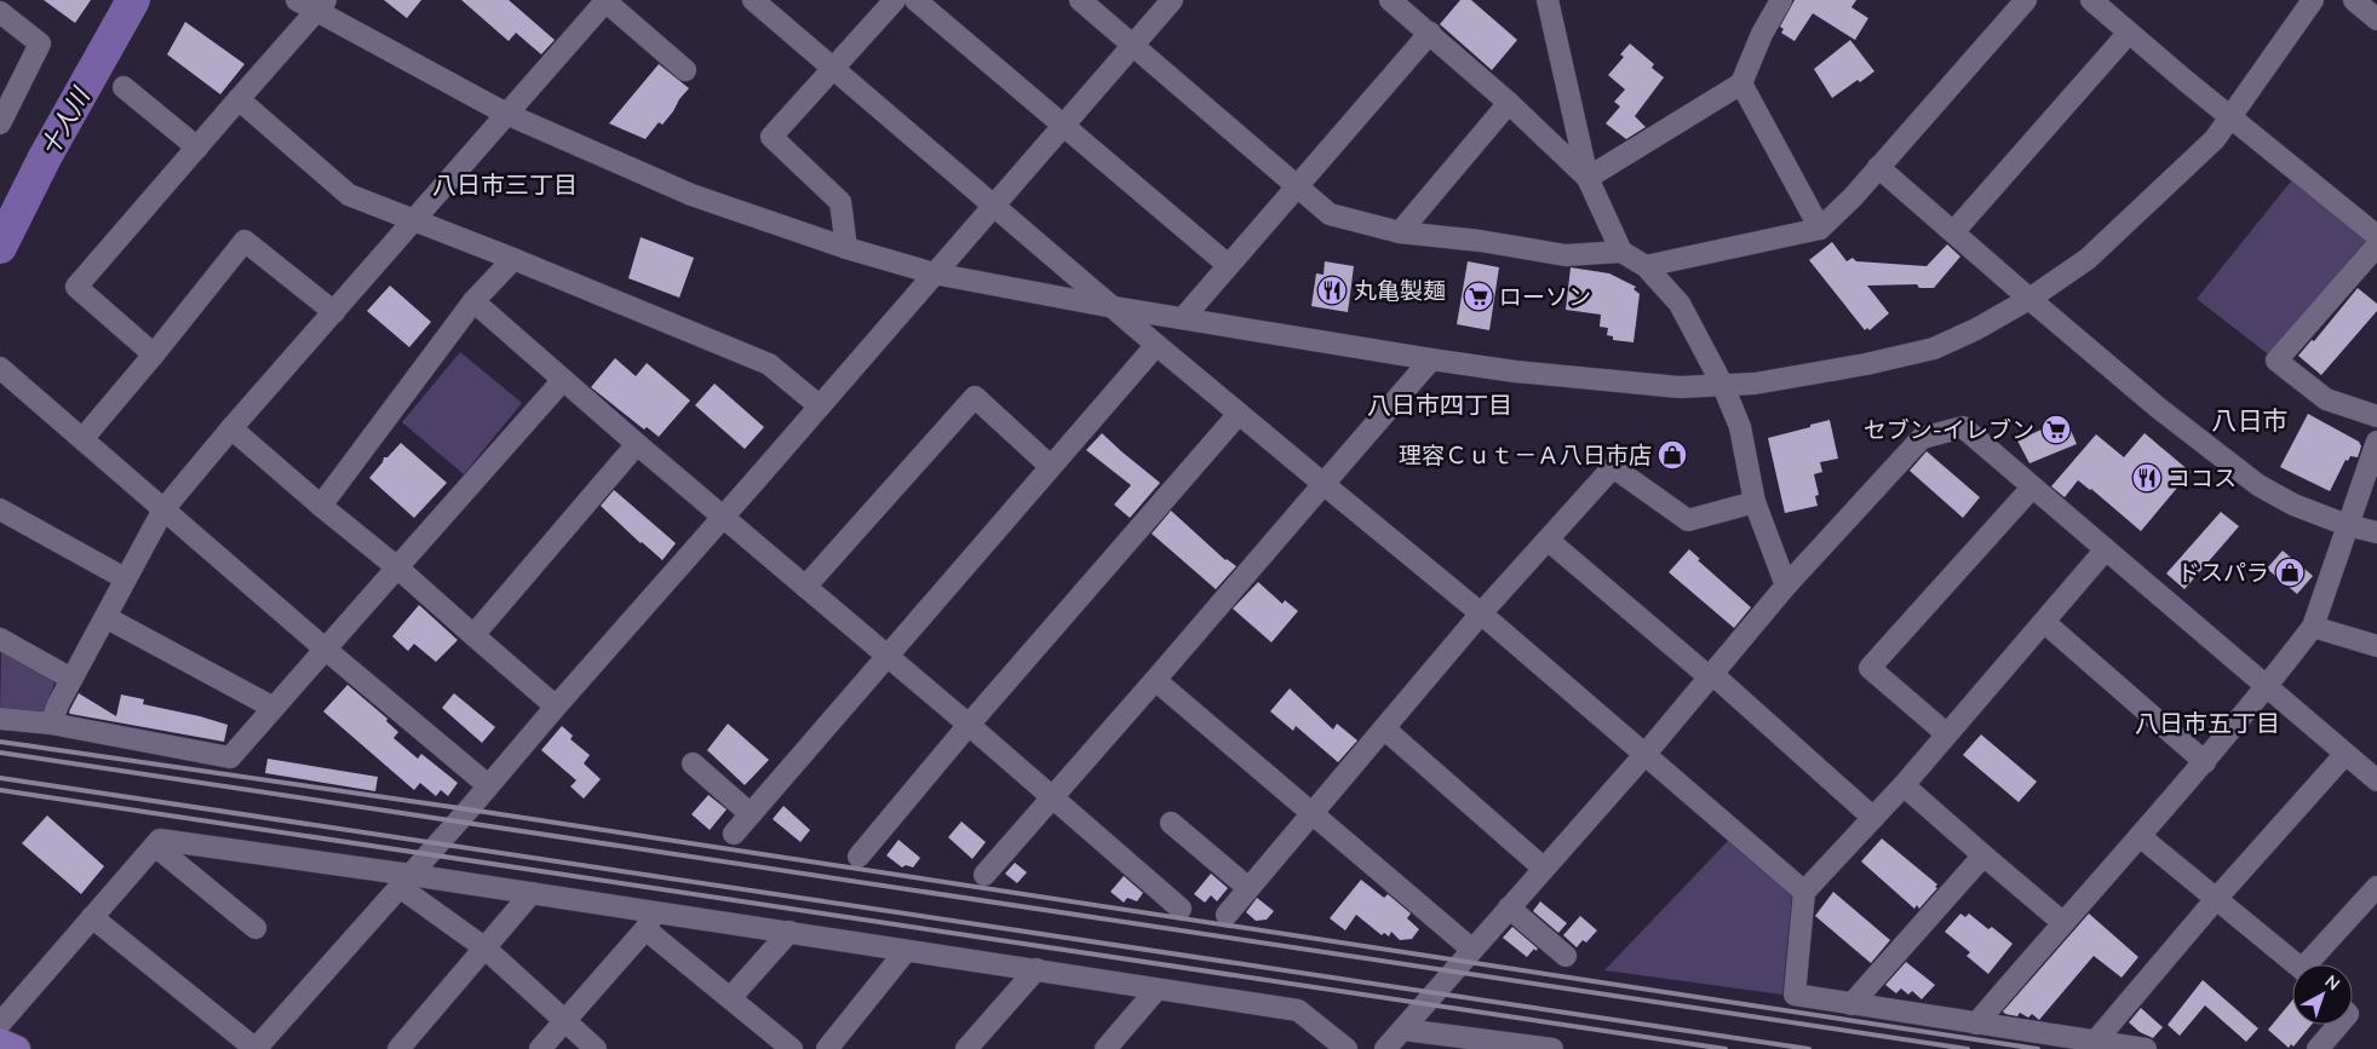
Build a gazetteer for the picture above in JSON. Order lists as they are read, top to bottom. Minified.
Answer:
{"districts":["八日市三丁目","八日市四丁目","八日市","八日市五丁目"],"water":["十人川"],"places":{"restaurant":["丸亀製麺","ココス"],"supermarket":["ローソン","セブン-イレブン"],"shop":["理容Ｃｕｔ－Ａ八日市店","ドスパラ"]},"north":"top right"}
